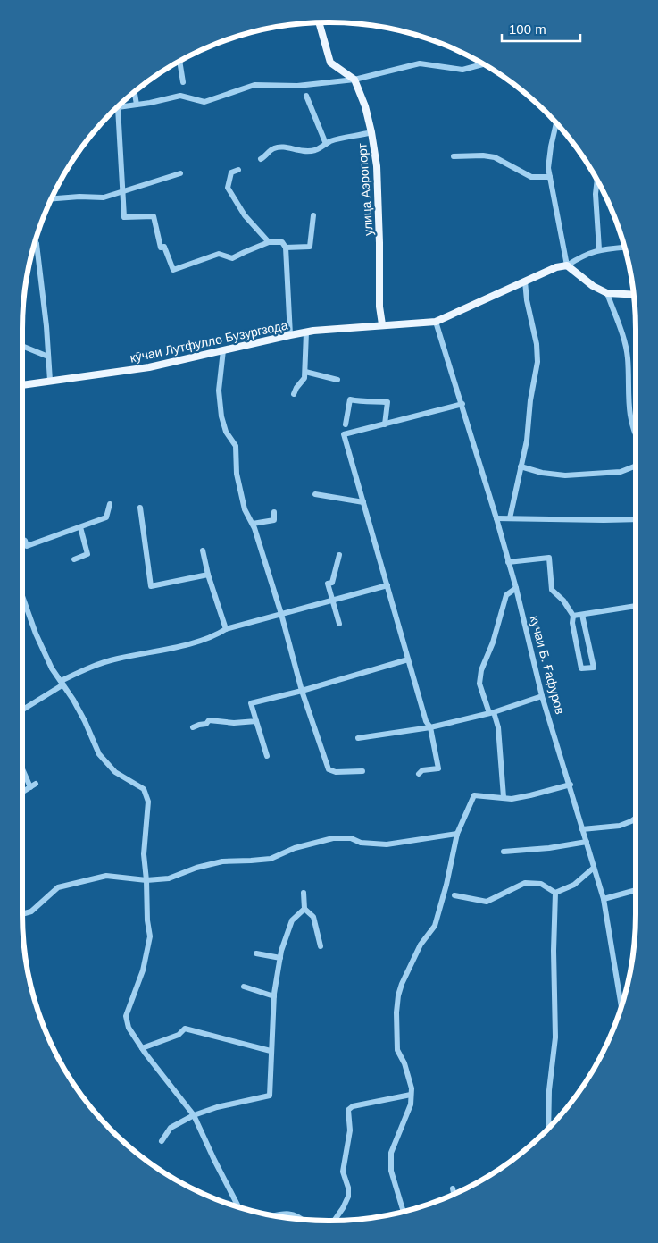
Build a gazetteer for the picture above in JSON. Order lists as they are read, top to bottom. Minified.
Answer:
{"streets":{"main road":["улица Аэропорт","кӯчаи Лутфулло Бузургзода"],"street":["кучаи Б. Ғафуров"]},"crossings":[["улица Аэропорт","кӯчаи Лутфулло Бузургзода"],["кӯчаи Лутфулло Бузургзода","кучаи Б. Ғафуров"]],"scale_bar":"100 m"}
